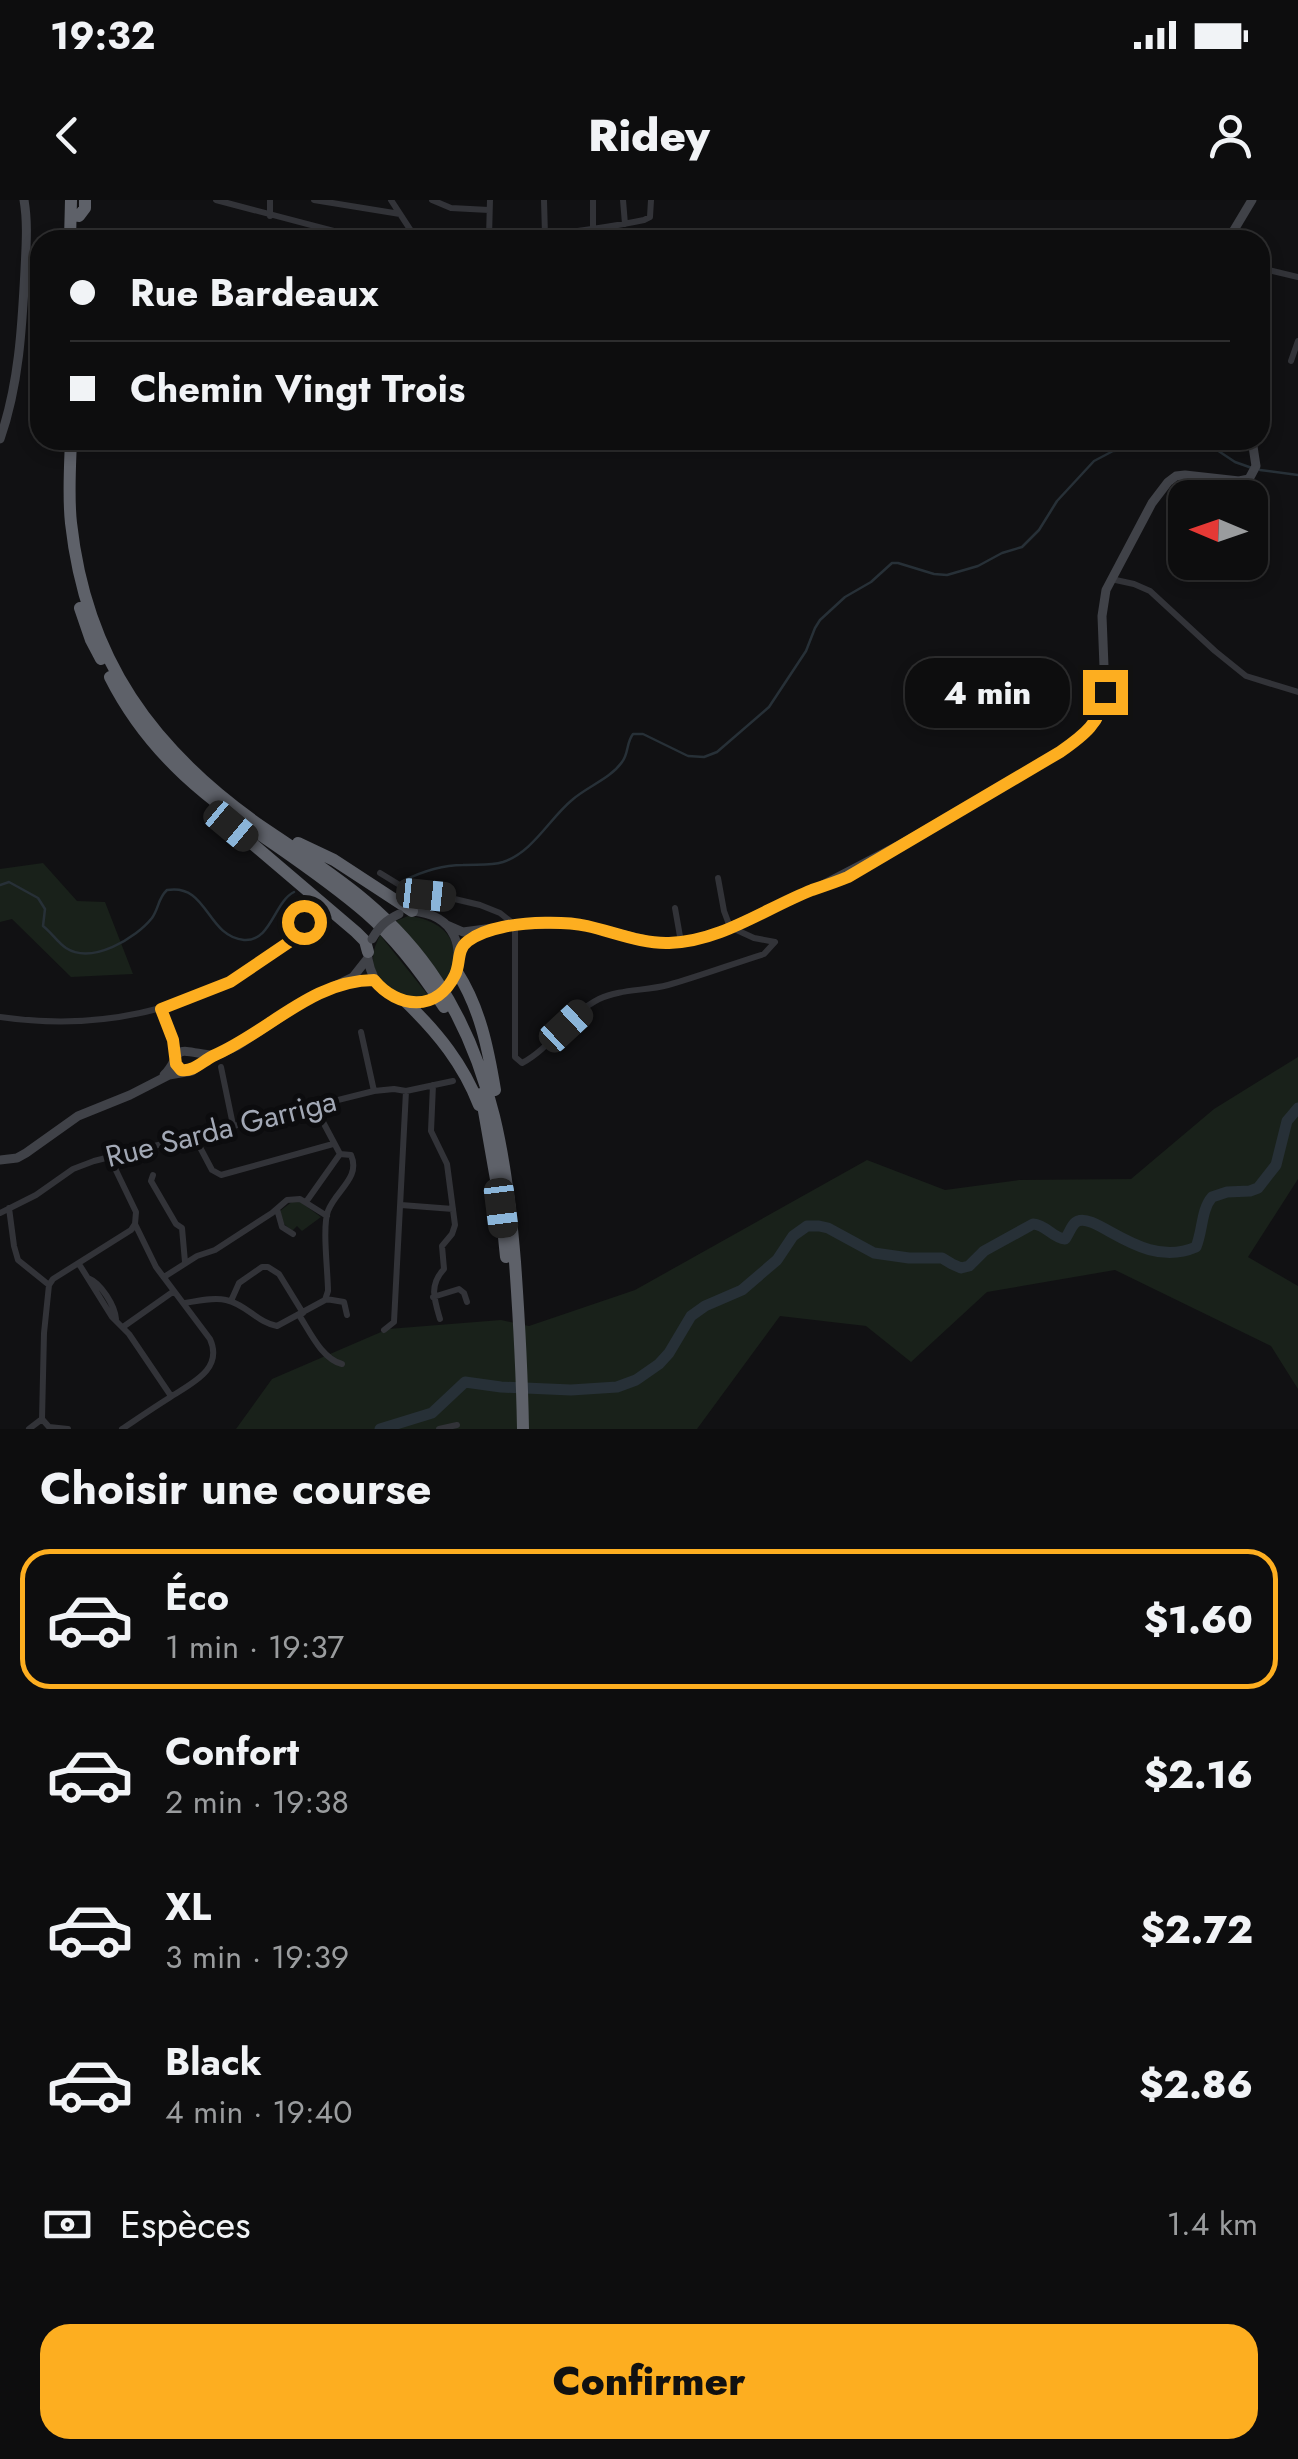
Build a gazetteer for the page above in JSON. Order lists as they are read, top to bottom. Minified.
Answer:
{"streets":{"street":["Rue Sarda Garriga"]},"north":"left","page":{"status":"19:32","header":"Ridey","banner":["Rue Bardeaux","Chemin Vingt Trois"],"bubble":"4 min","heading":"Choisir une course","list":[{"name":"Éco","note":"1 min · 19:37","value":"$1.60"},{"name":"Confort","note":"2 min · 19:38","value":"$2.16"},{"name":"XL","note":"3 min · 19:39","value":"$2.72"},{"name":"Black","note":"4 min · 19:40","value":"$2.86"}],"pay":["Espèces","1.4 km"],"buttons":"Confirmer"}}
